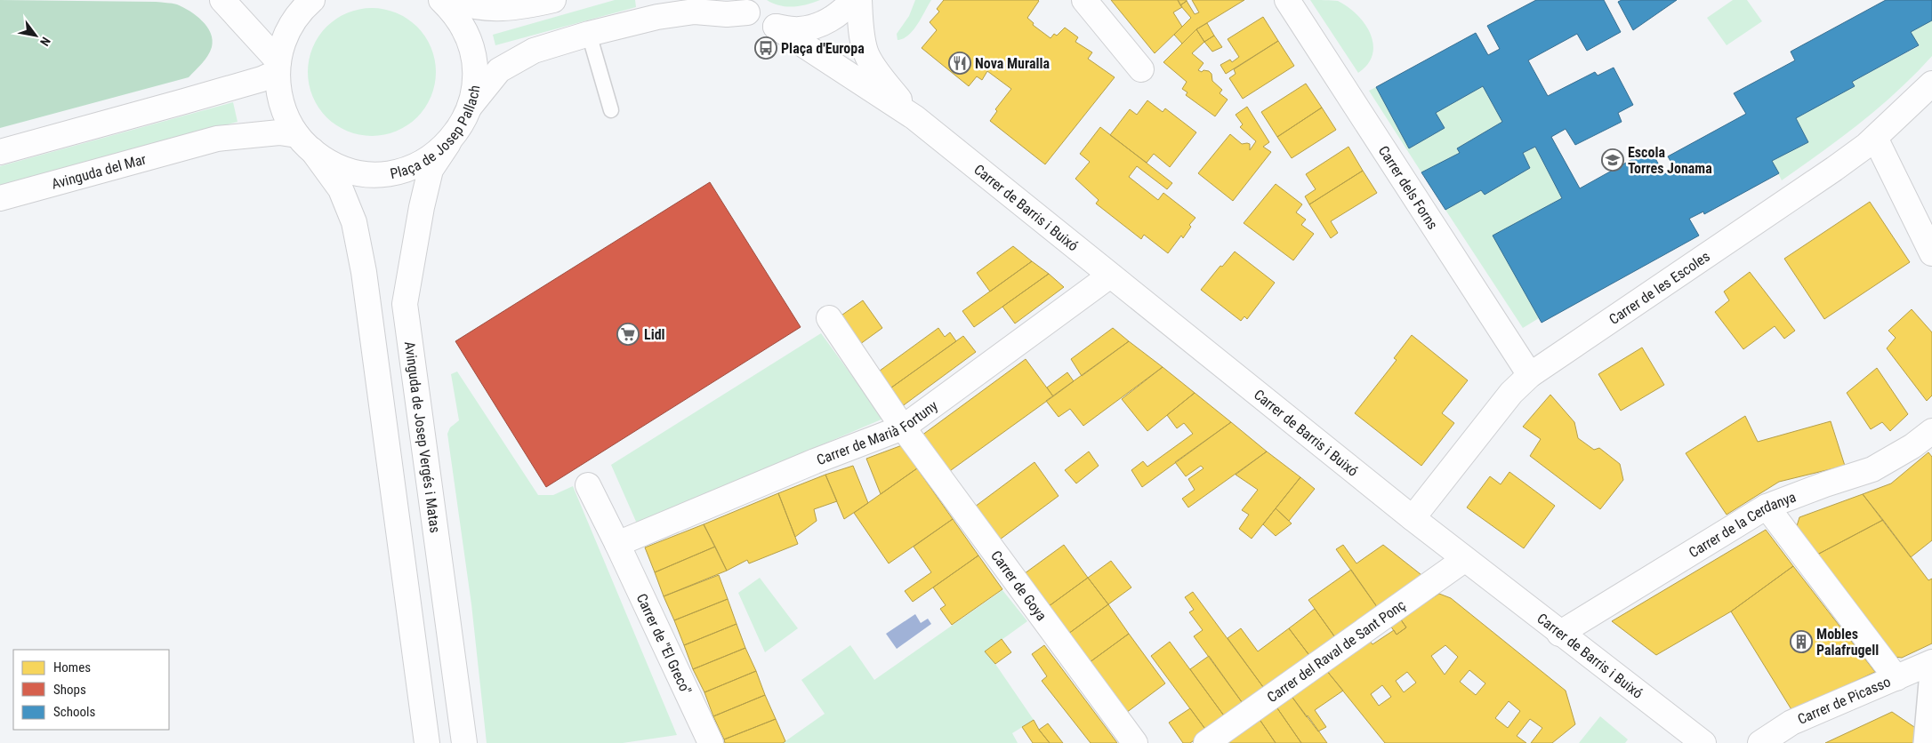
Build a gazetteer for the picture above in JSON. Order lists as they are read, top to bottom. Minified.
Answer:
{"streets":{"street":["Plaça de Josep Pallach","Avinguda del Mar","Carrer dels Forns","Carrer de Barris i Buixó","Carrer de les Escoles","Carrer de Marià Fortuny","Avinguda de Josep Vergés i Matas","Carrer de la Cerdanya","Carrer de Goya","Carrer de \"El Greco\"","Carrer del Raval de Sant Ponç","Carrer de Picasso"]},"crossings":[["Plaça de Josep Pallach","Avinguda del Mar"],["Plaça de Josep Pallach","Avinguda de Josep Vergés i Matas"],["Carrer dels Forns","Carrer de les Escoles"],["Carrer de Barris i Buixó","Carrer de les Escoles"],["Carrer de Barris i Buixó","Carrer de Marià Fortuny"],["Carrer de Barris i Buixó","Carrer de la Cerdanya"],["Carrer de Barris i Buixó","Carrer del Raval de Sant Ponç"],["Carrer de Marià Fortuny","Carrer de Goya"],["Carrer de Marià Fortuny","Carrer de \"El Greco\""]],"places":{"bus stop":["Plaça d'Europa"],"restaurant":["Nova Muralla"],"school or university":["Escola Torres Jonama"],"supermarket":["Lidl"],"building":["Mobles Palafrugell"]},"legend":["Homes","Shops","Schools"],"north":"bottom right"}
